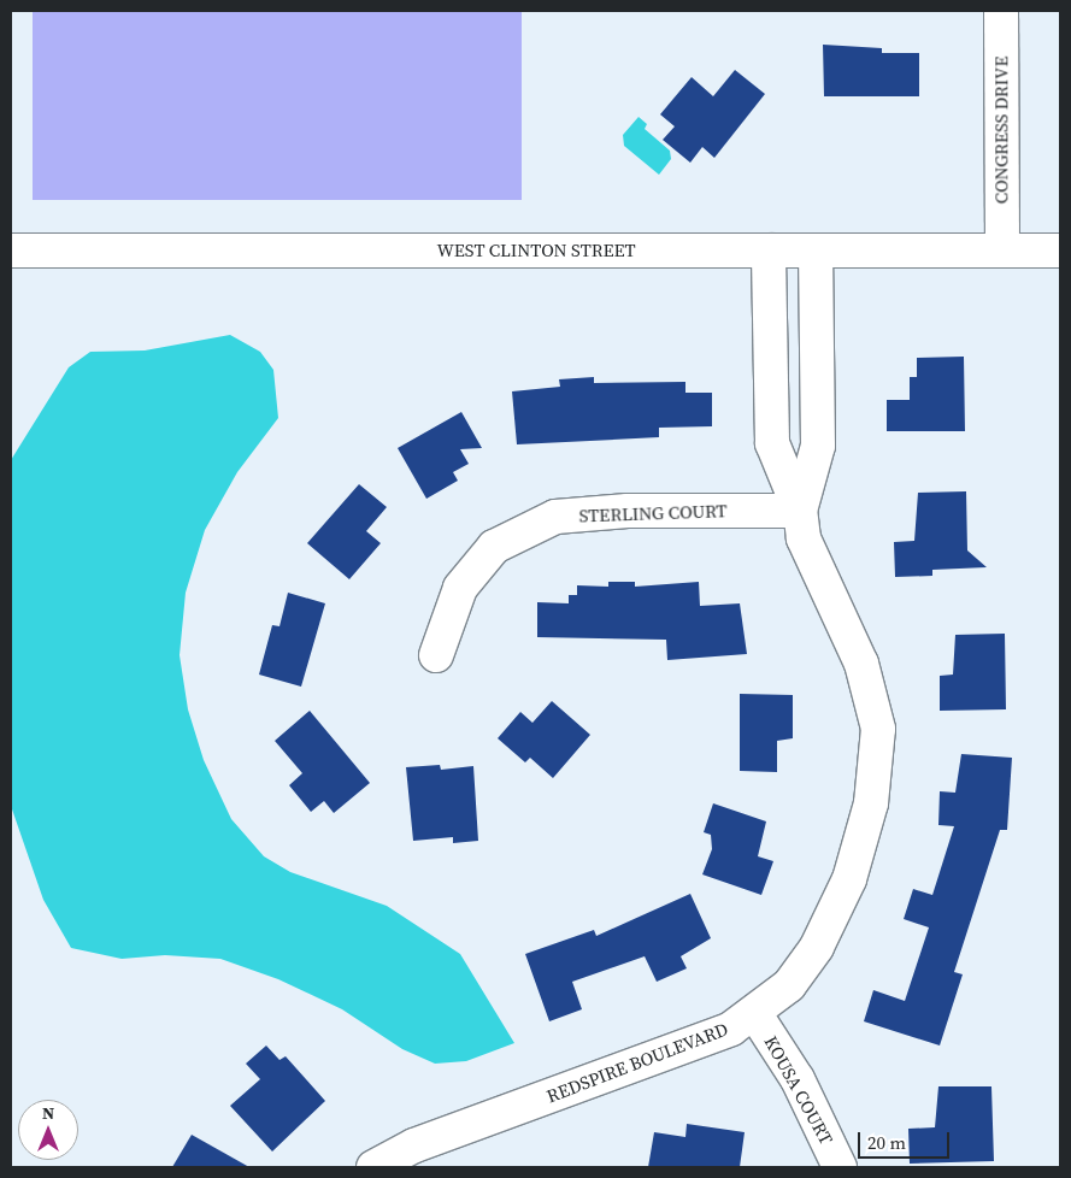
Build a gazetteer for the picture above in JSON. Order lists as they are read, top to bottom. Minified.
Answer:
{"streets":{"street":["CONGRESS DRIVE","WEST CLINTON STREET","STERLING COURT","REDSPIRE BOULEVARD","KOUSA COURT"]},"crossings":[["CONGRESS DRIVE","WEST CLINTON STREET"],["WEST CLINTON STREET","REDSPIRE BOULEVARD"],["STERLING COURT","REDSPIRE BOULEVARD"],["REDSPIRE BOULEVARD","KOUSA COURT"]],"scale_bar":"20 m","north":"top"}
